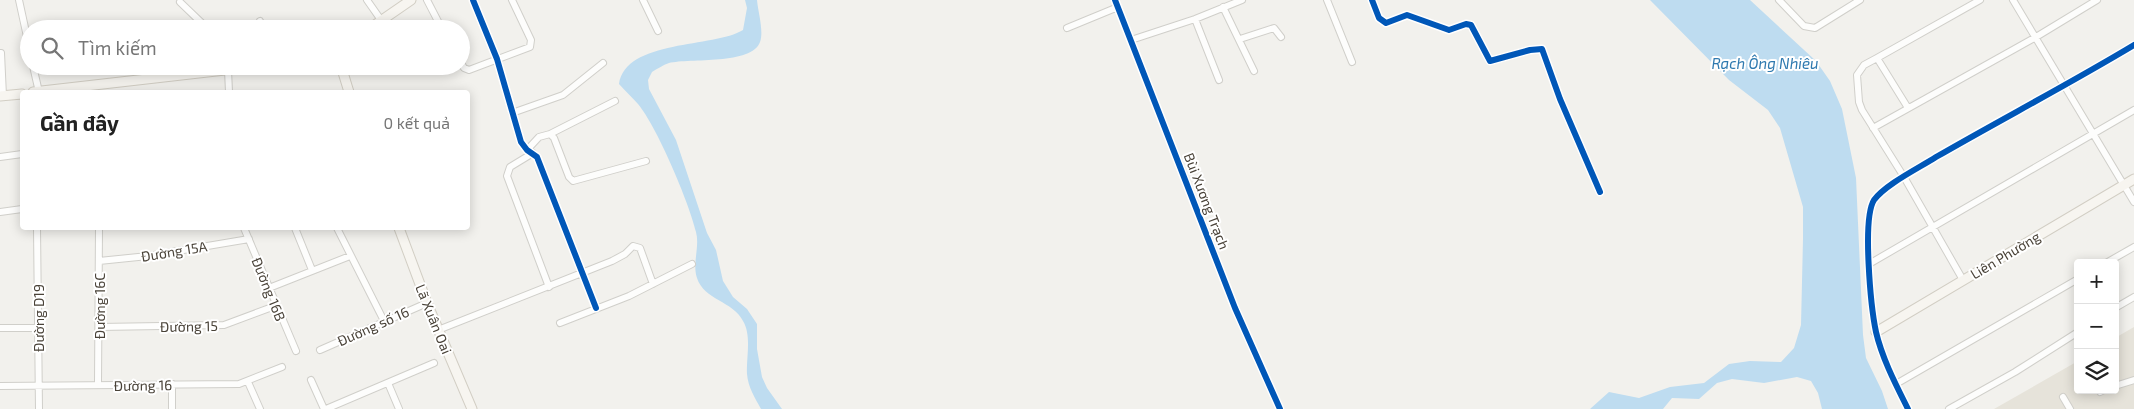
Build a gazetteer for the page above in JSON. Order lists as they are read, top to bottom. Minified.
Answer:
{"streets":{"main road":["Liên Phường","Lã Xuân Oai"],"street":["Bùi Xương Trạch","Đường 15A","Đường 16B","Đường 16C","Đường D19","Đường 15","Đường số 16","Đường 16"]},"crossings":[["Đường 15A","Đường 16B"],["Đường 15A","Đường 16C"],["Đường 16B","Đường 15"],["Đường 16C","Đường 15"],["Đường 16C","Đường 16"],["Đường D19","Đường 16"],["Lã Xuân Oai","Đường số 16"]],"water":["Rạch Ông Nhiêu"],"page":{"search":"Tìm kiếm","heading":["Gần đây","0 kết quả"],"map_buttons":["+","−"]}}
